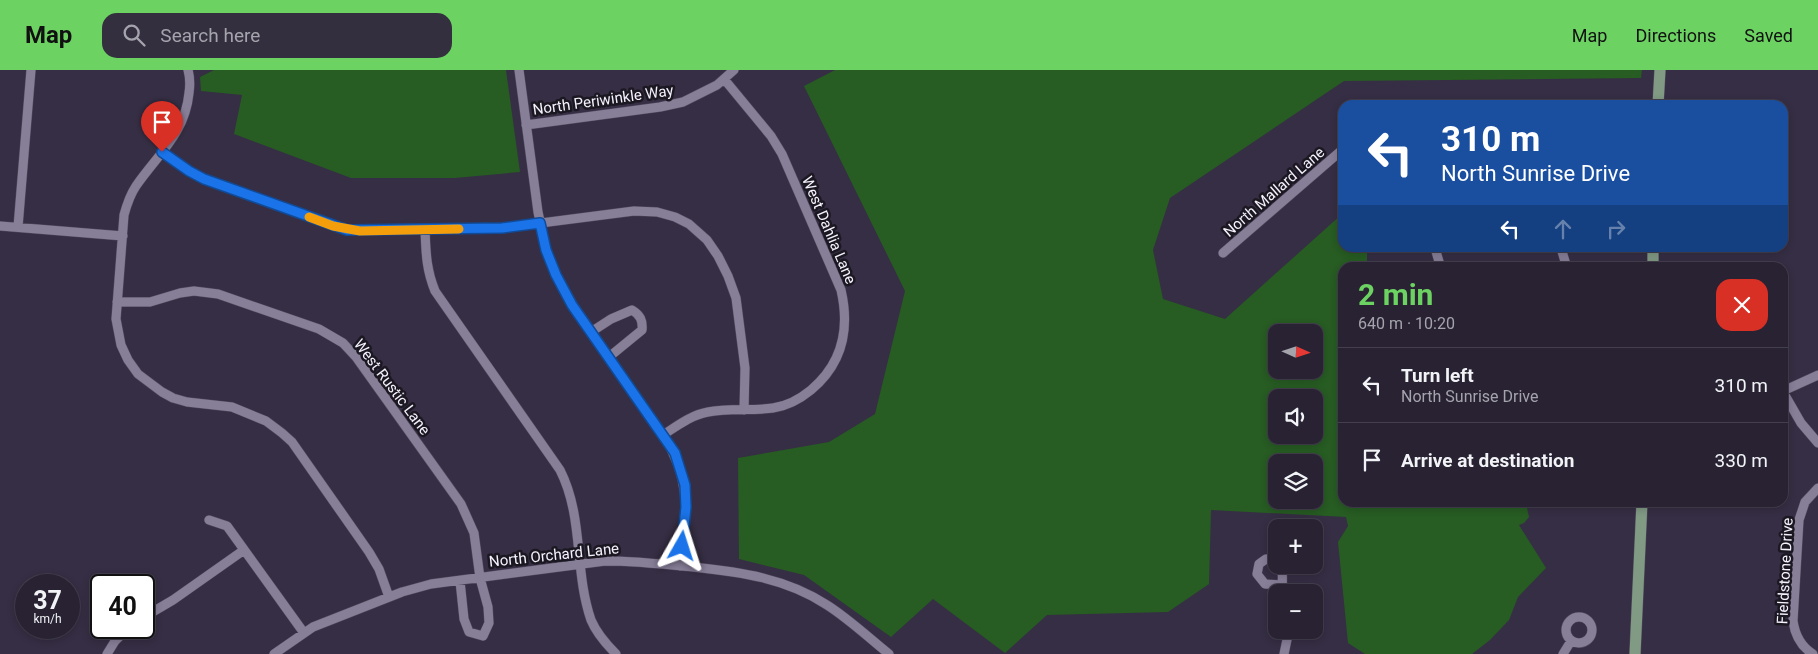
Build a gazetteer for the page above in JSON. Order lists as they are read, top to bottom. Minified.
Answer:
{"streets":{"street":["North Periwinkle Way","North Mallard Lane","West Dahlia Lane","West Rustic Lane","North Orchard Lane","Fieldstone Drive"]},"crossings":[["North Periwinkle Way","West Dahlia Lane"],["West Rustic Lane","North Orchard Lane"]],"north":"right","page":{"header":"Map","search":"Search here","nav":["Map","Directions","Saved"],"turn":["310 m","North Sunrise Drive"],"heading":["2 min","640 m · 10:20"],"map_buttons":["+","−"],"list":[{"name":"Turn left","note":"North Sunrise Drive","value":"310 m"},{"name":"Arrive at destination","value":"330 m"}],"speed":"37 km/h","limit":"40"}}
